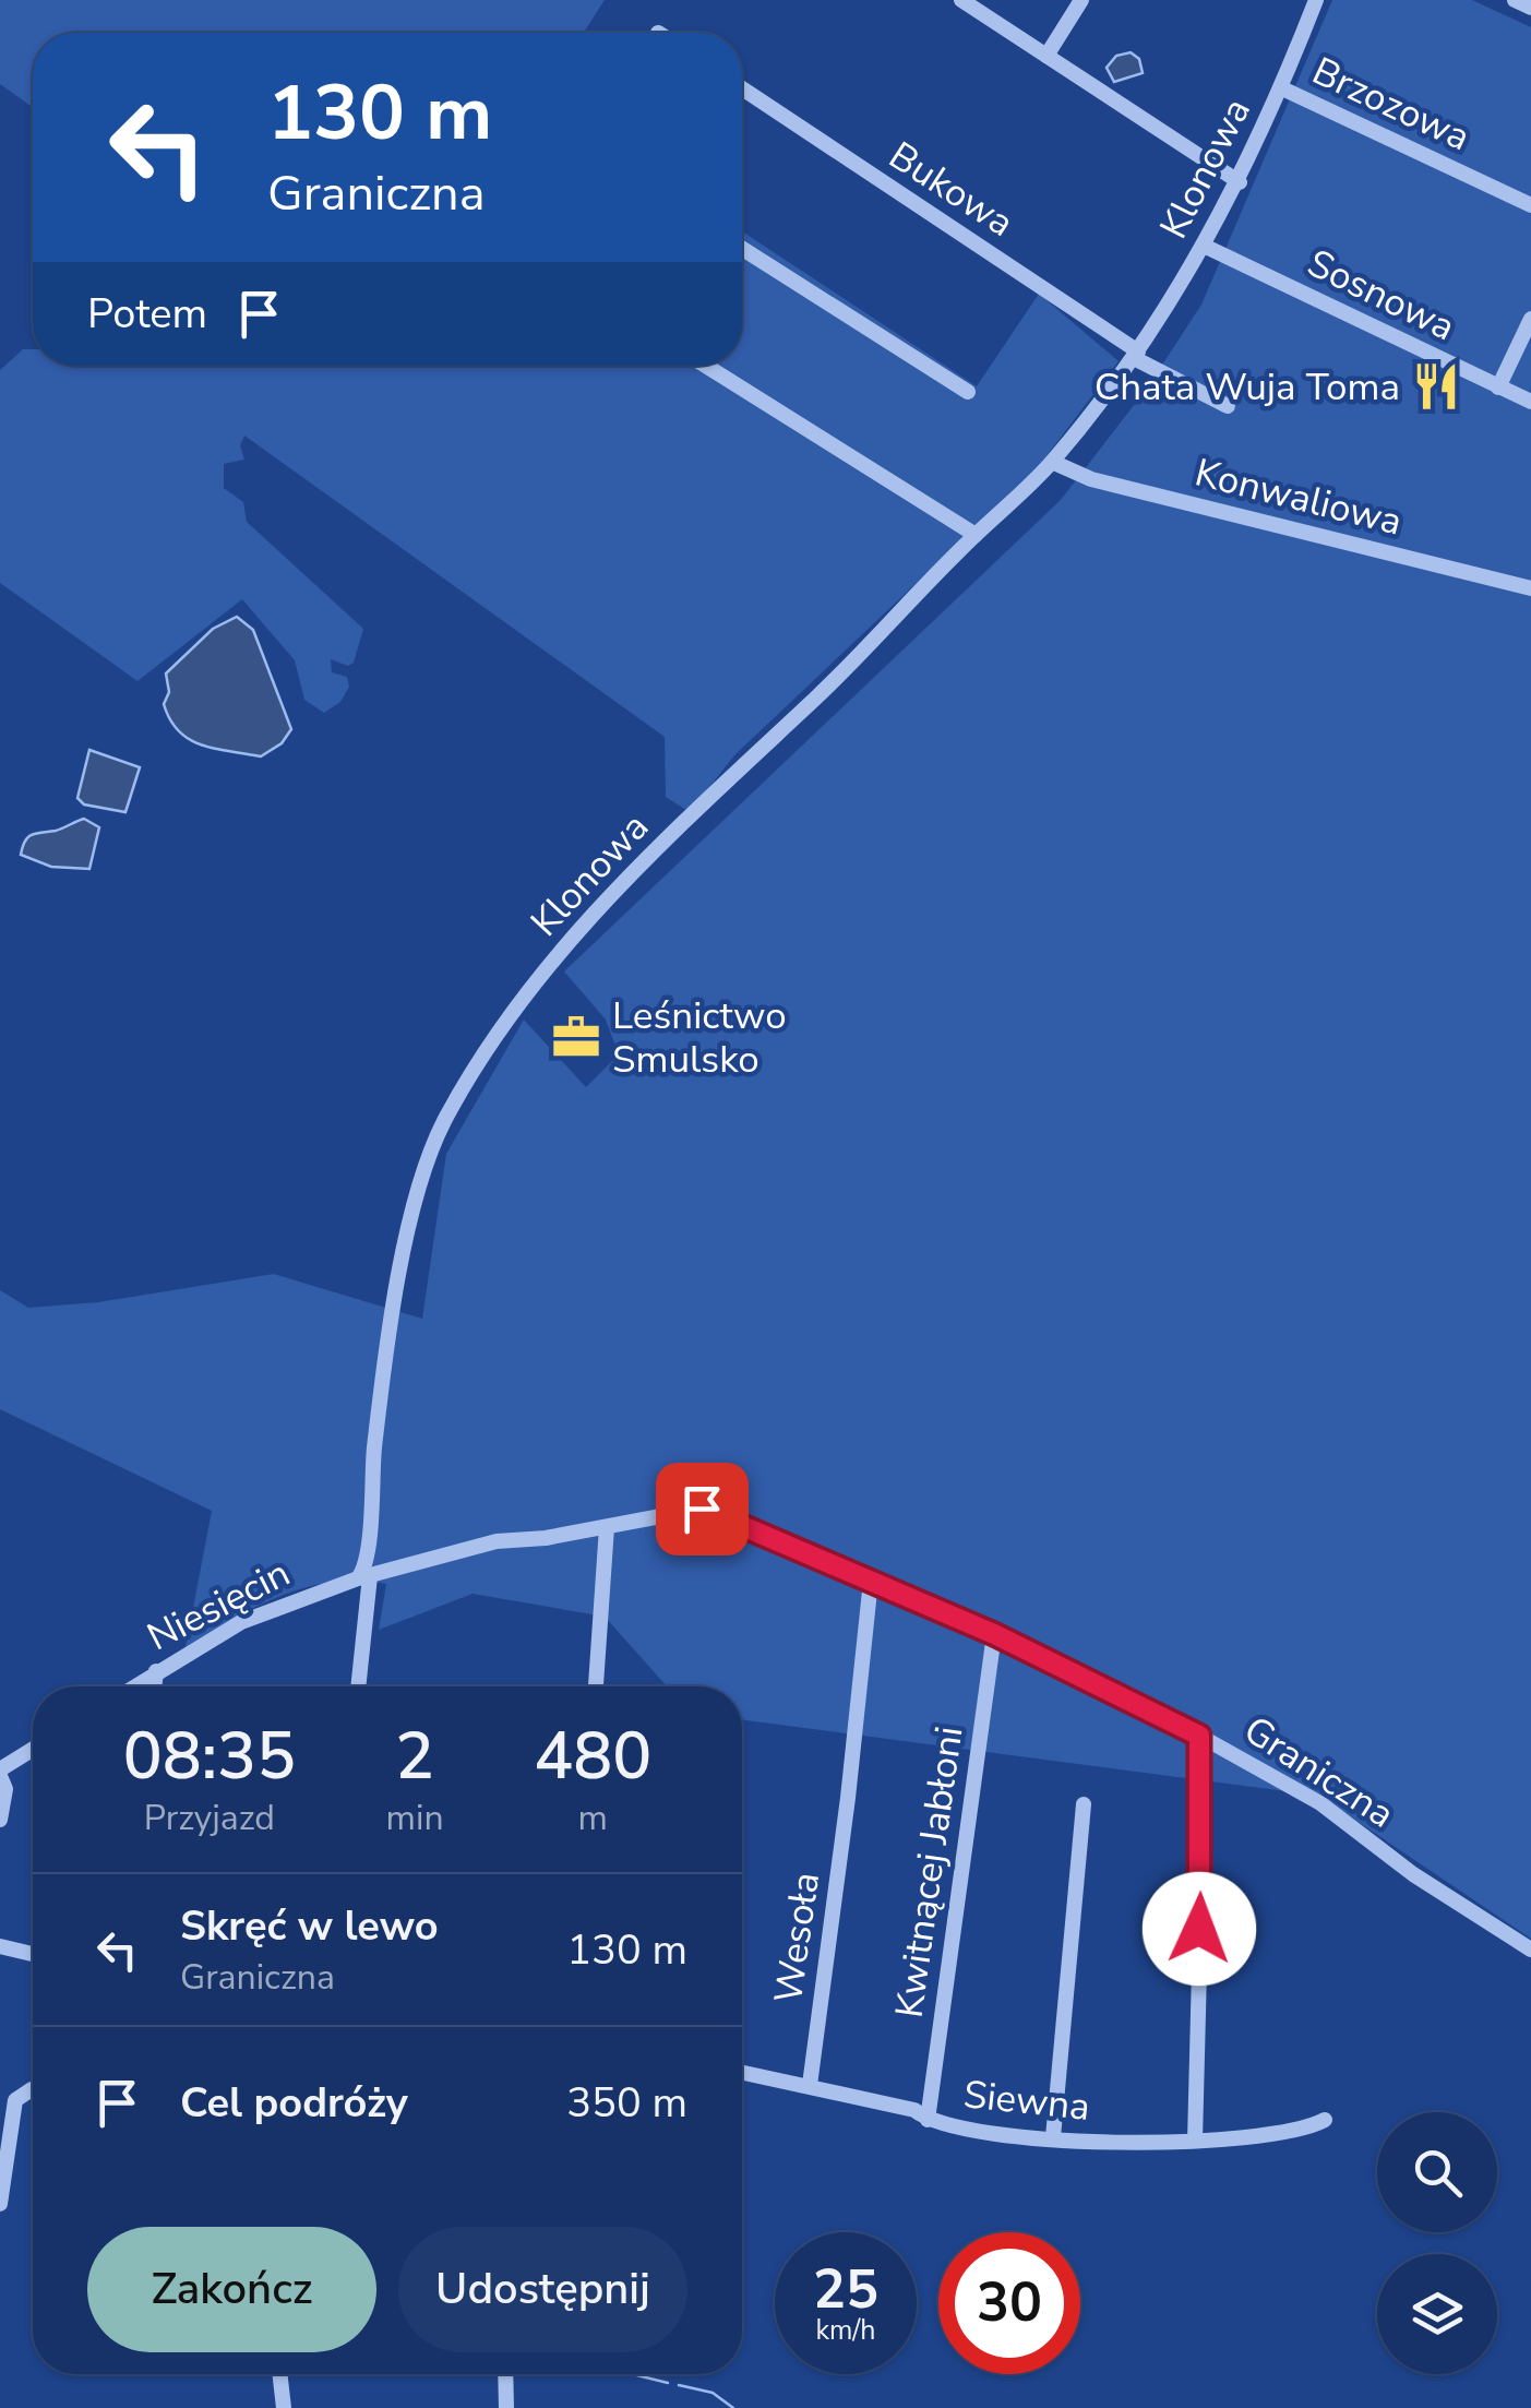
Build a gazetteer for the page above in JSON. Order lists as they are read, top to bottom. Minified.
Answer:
{"streets":{"street":["Brzozowa","Klonowa","Bukowa","Sosnowa","Konwaliowa","Niesięcin","Graniczna","Kwitnącej Jabłoni","Wesoła","Siewna"]},"crossings":[["Brzozowa","Klonowa"],["Klonowa","Bukowa"],["Klonowa","Sosnowa"],["Klonowa","Konwaliowa"],["Klonowa","Niesięcin"],["Niesięcin","Graniczna"],["Graniczna","Kwitnącej Jabłoni"],["Graniczna","Wesoła"],["Kwitnącej Jabłoni","Siewna"],["Wesoła","Siewna"]],"places":{"restaurant":["Chata Wuja Toma"],"office":["Leśnictwo Smulsko"]},"page":{"turn":["130 m","Graniczna"],"then":"Potem","eta":["08:35","Przyjazd","2","min","480","m"],"list":[{"name":"Skręć w lewo","note":"Graniczna","value":"130 m"},{"name":"Cel podróży","value":"350 m"}],"buttons":["Zakończ","Udostępnij"],"speed":"25 km/h","limit":"30"}}
